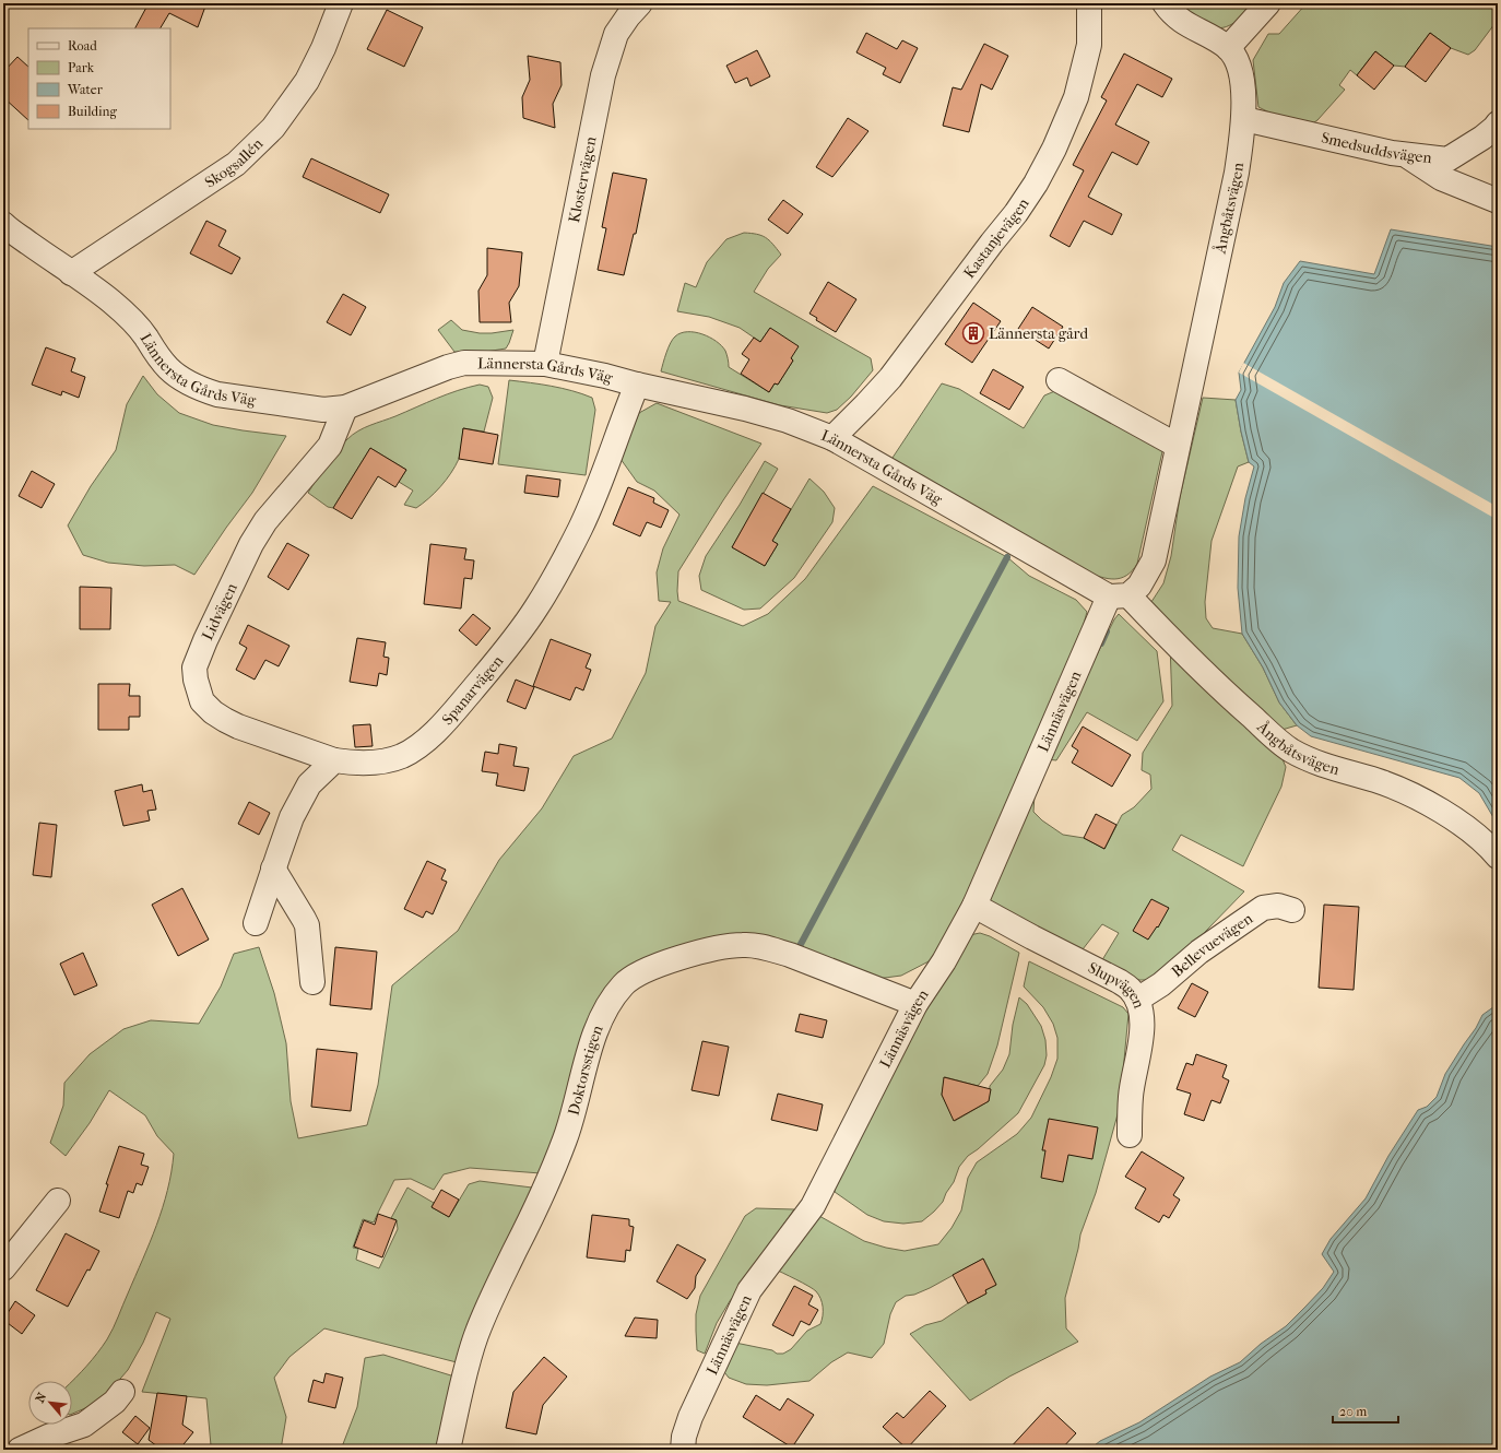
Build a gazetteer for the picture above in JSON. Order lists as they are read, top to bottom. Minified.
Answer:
{"streets":{"street":["Smedsuddsvägen","Skogsallén","Klostervägen","Ångbåtsvägen","Kastanjevägen","Lännersta Gårds Väg","Lidvägen","Spanarvägen","Lännäsvägen","Bellevuevägen","Slupvägen","Doktorsstigen"]},"crossings":[["Smedsuddsvägen","Ångbåtsvägen"],["Skogsallén","Lännersta Gårds Väg"],["Klostervägen","Lännersta Gårds Väg"],["Ångbåtsvägen","Lännersta Gårds Väg"],["Ångbåtsvägen","Lännäsvägen"],["Kastanjevägen","Lännersta Gårds Väg"],["Lännersta Gårds Väg","Lidvägen"],["Lännersta Gårds Väg","Spanarvägen"],["Lännersta Gårds Väg","Lännäsvägen"],["Lidvägen","Spanarvägen"],["Lännäsvägen","Slupvägen"],["Lännäsvägen","Doktorsstigen"],["Bellevuevägen","Slupvägen"]],"places":{"building":["Lännersta gård"]},"legend":["Road","Park","Water","Building"],"scale_bar":"20 m","north":"top left"}
